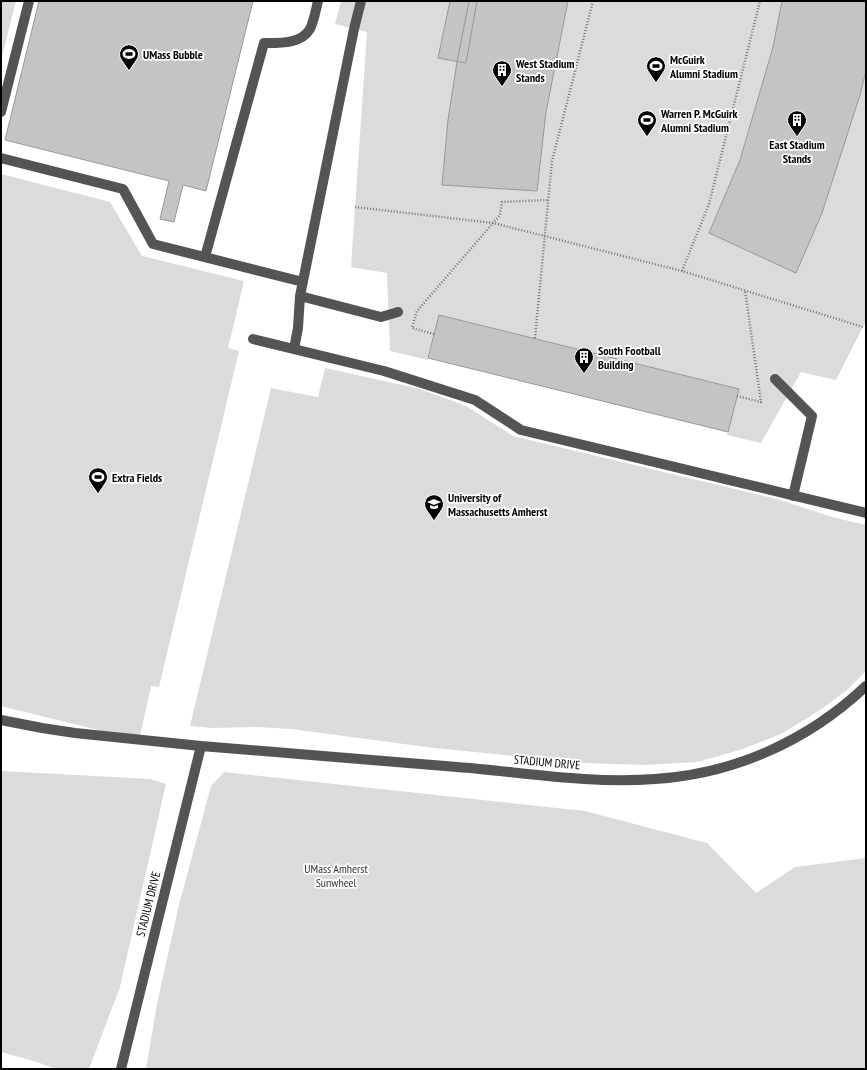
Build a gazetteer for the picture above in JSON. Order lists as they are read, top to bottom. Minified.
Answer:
{"streets":{"street":["STADIUM DRIVE"]},"parks":["UMass Amherst Sunwheel"],"places":{"sports":["UMass Bubble","McGuirk Alumni Stadium","Warren P. McGuirk Alumni Stadium","Extra Fields"],"building":["West Stadium Stands","East Stadium Stands","South Football Building"],"school or university":["University of Massachusetts Amherst"]}}
